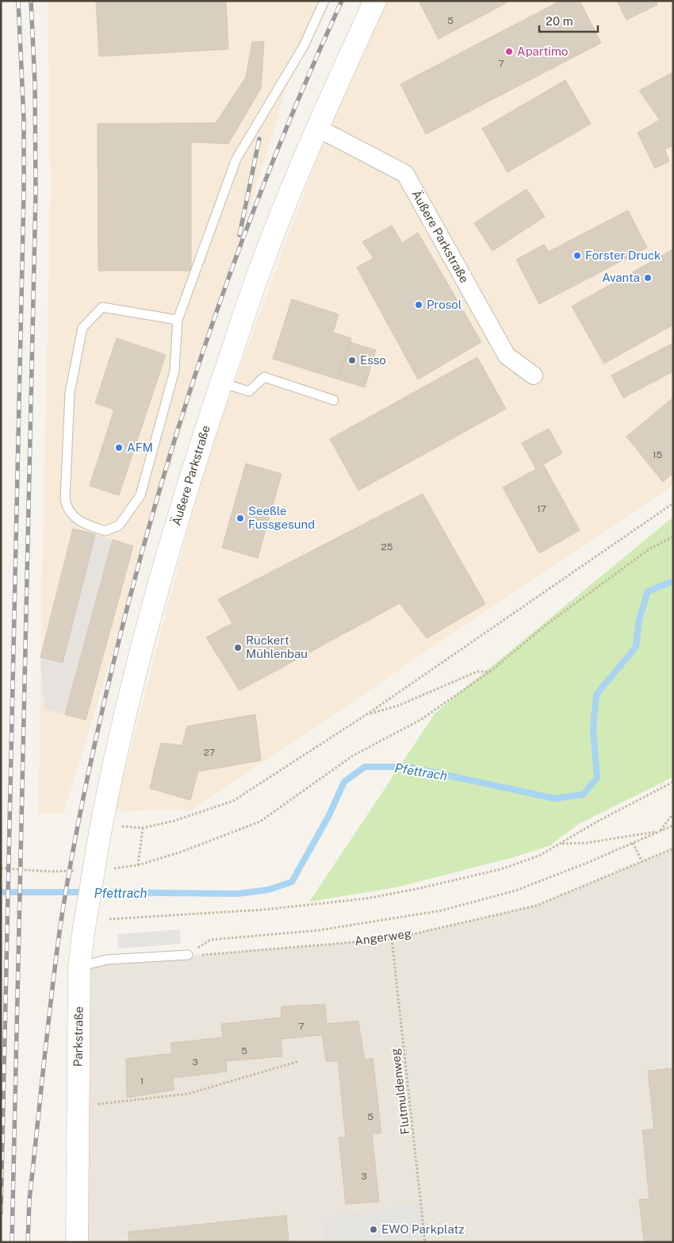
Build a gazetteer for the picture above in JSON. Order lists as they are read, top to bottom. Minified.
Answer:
{"streets":{"street":["Äußere Parkstraße","Parkstraße"],"path":["Angerweg","Flutmuldenweg"]},"crossings":[["Äußere Parkstraße","Parkstraße"],["Angerweg","Flutmuldenweg"]],"water":["Pfettrach"],"places":["Apartimo","Forster Druck","Avanta","Prosol","Esso","AFM","Seeßle Fussgesund","Rückert Mühlenbau","EWO Parkplatz"],"house_numbers":["5","7","15","17","25","27","7","5","3","1","5","3"],"scale_bar":"20 m"}
